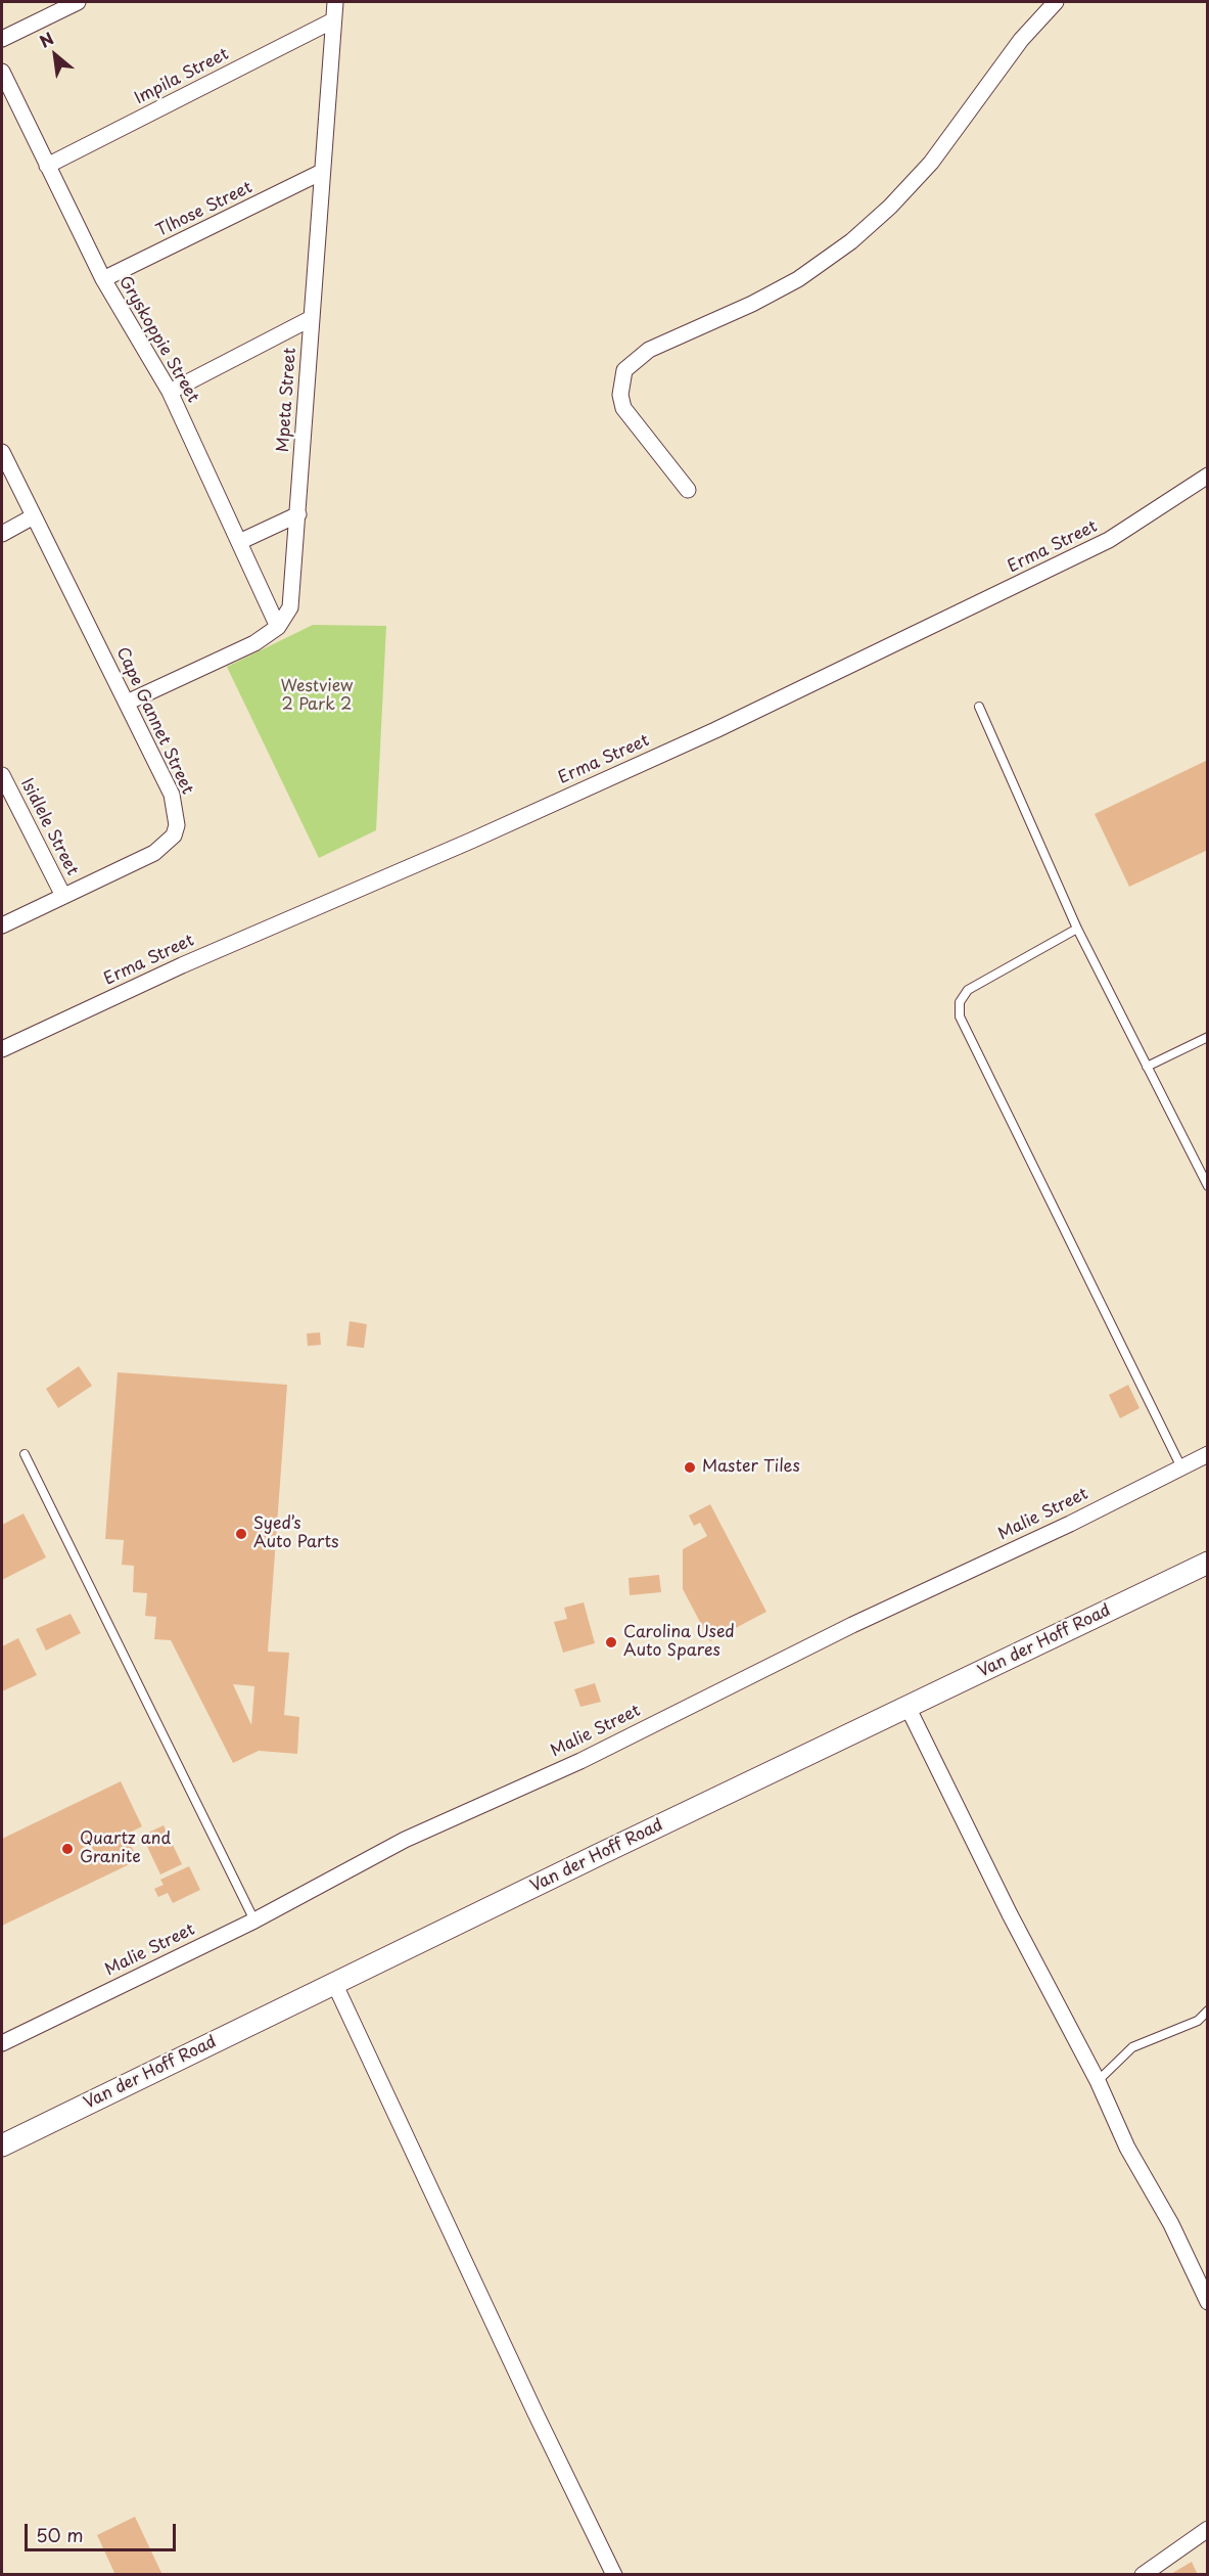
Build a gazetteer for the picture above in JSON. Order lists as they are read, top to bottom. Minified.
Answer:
{"streets":{"main road":["Van der Hoff Road"],"street":["Impila Street","Tlhose Street","Gryskoppie Street","Mpeta Street","Erma Street","Cape Gannet Street","Isidlele Street","Malie Street"]},"crossings":[["Impila Street","Gryskoppie Street"],["Impila Street","Mpeta Street"],["Tlhose Street","Gryskoppie Street"],["Tlhose Street","Mpeta Street"],["Gryskoppie Street","Mpeta Street"],["Cape Gannet Street","Isidlele Street"]],"parks":["Westview 2 Park 2"],"places":["Master Tiles","Syed’s Auto Parts","Carolina Used Auto Spares","Quartz and Granite"],"scale_bar":"50 m","north":"top left"}
